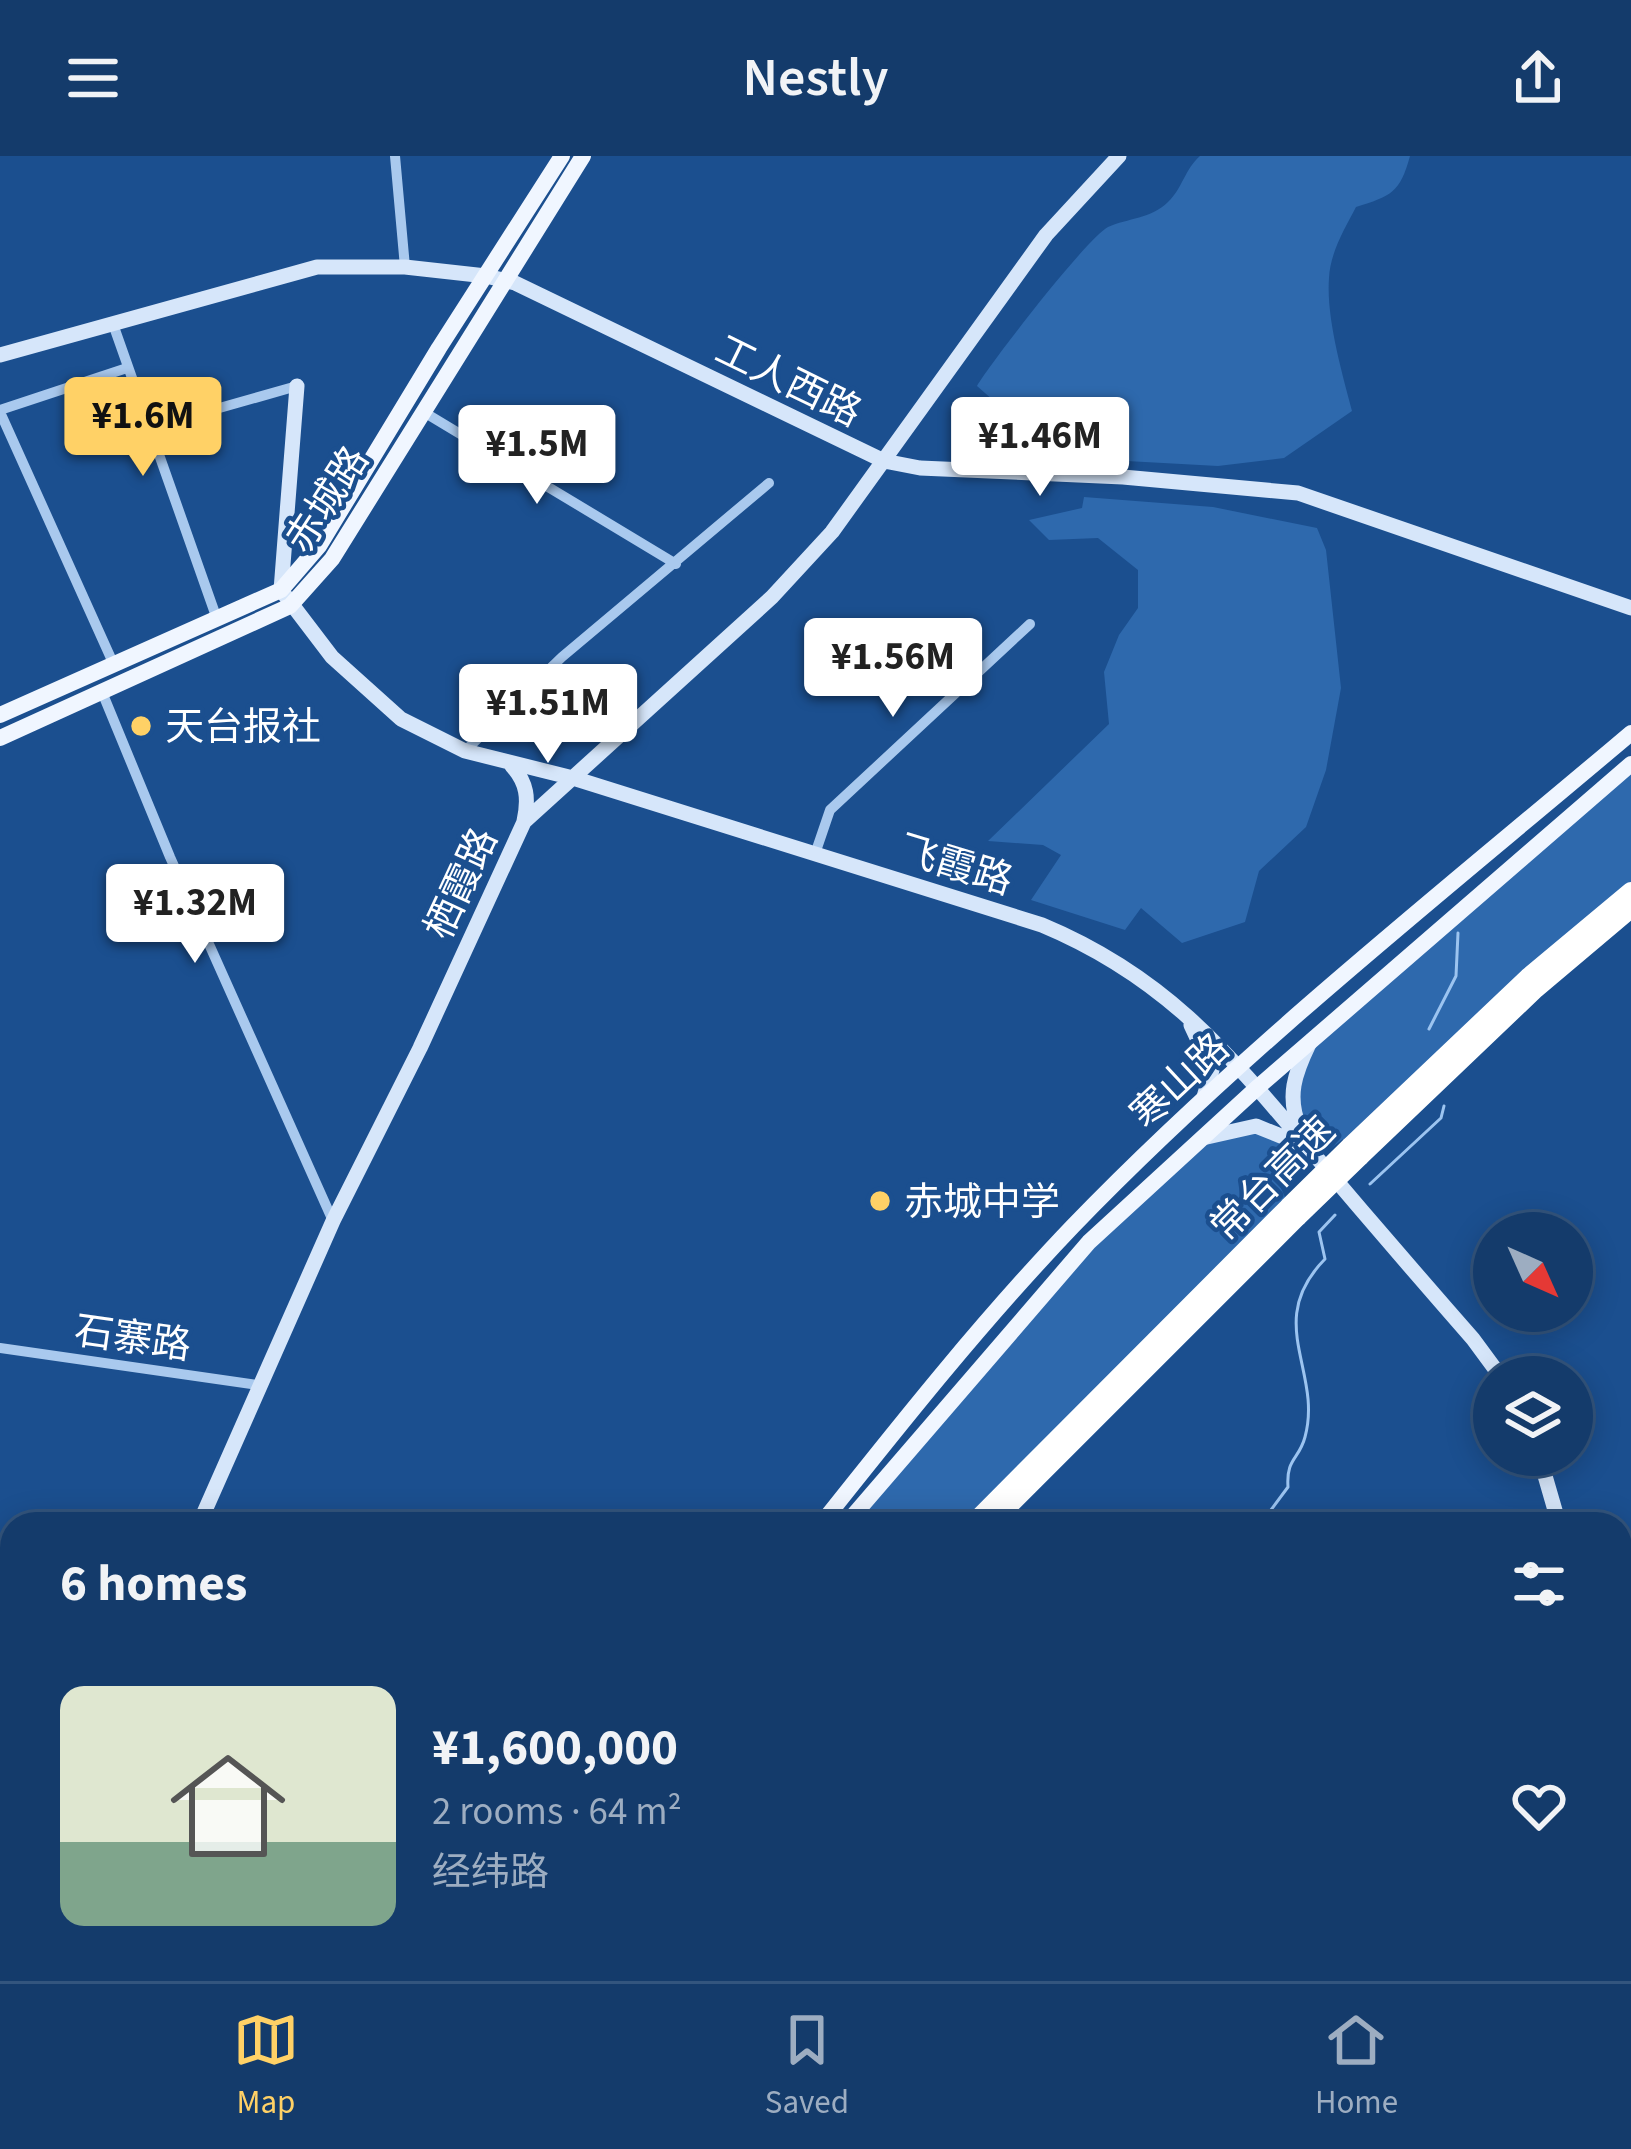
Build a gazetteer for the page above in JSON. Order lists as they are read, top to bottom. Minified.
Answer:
{"streets":{"highway":["常台高速"],"main road":["工人西路","赤城路","飞霞路","栖霞路","寒山路"],"street":["石寨路"]},"crossings":[["工人西路","赤城路"],["工人西路","栖霞路"],["赤城路","飞霞路"],["飞霞路","栖霞路"],["飞霞路","寒山路"],["栖霞路","石寨路"]],"places":["天台报社","赤城中学"],"north":"bottom right","page":{"header":"Nestly","price":["¥1.6M","¥1.46M","¥1.5M","¥1.56M","¥1.51M","¥1.32M"],"heading":"6 homes","list":[{"name":"¥1,600,000","note":"2 rooms · 64 m² · 经纬路"}],"tabs":["Map","Saved","Home"]}}
